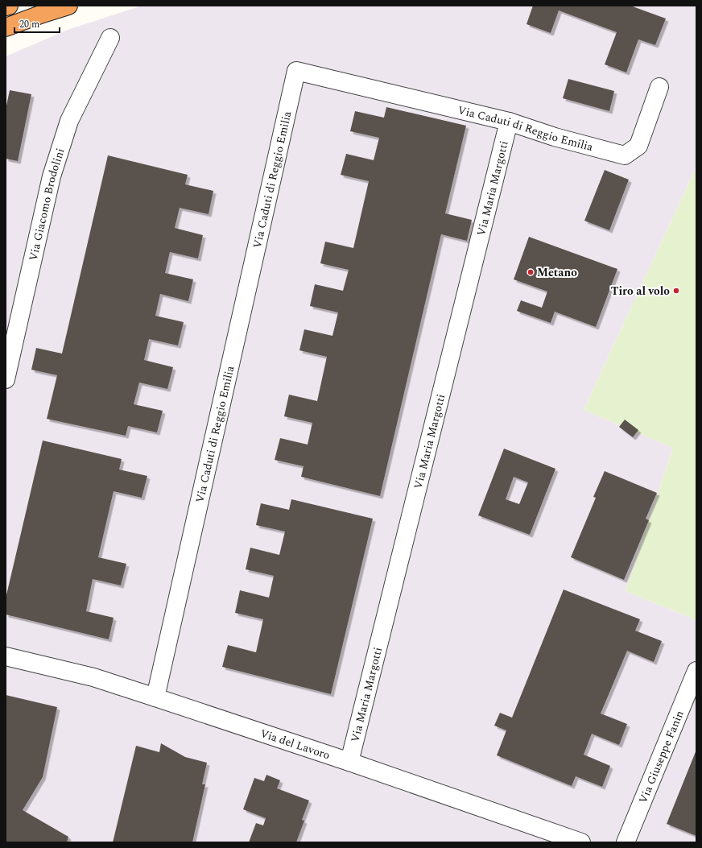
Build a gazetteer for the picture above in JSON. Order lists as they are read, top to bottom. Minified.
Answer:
{"streets":{"street":["Via Caduti di Reggio Emilia","Via Maria Margotti","Via Giacomo Brodolini","Via del Lavoro","Via Giuseppe Fanin"]},"crossings":[["Via Caduti di Reggio Emilia","Via Maria Margotti"],["Via Caduti di Reggio Emilia","Via del Lavoro"],["Via Maria Margotti","Via del Lavoro"]],"places":["Metano","Tiro al volo"],"scale_bar":"20 m"}
